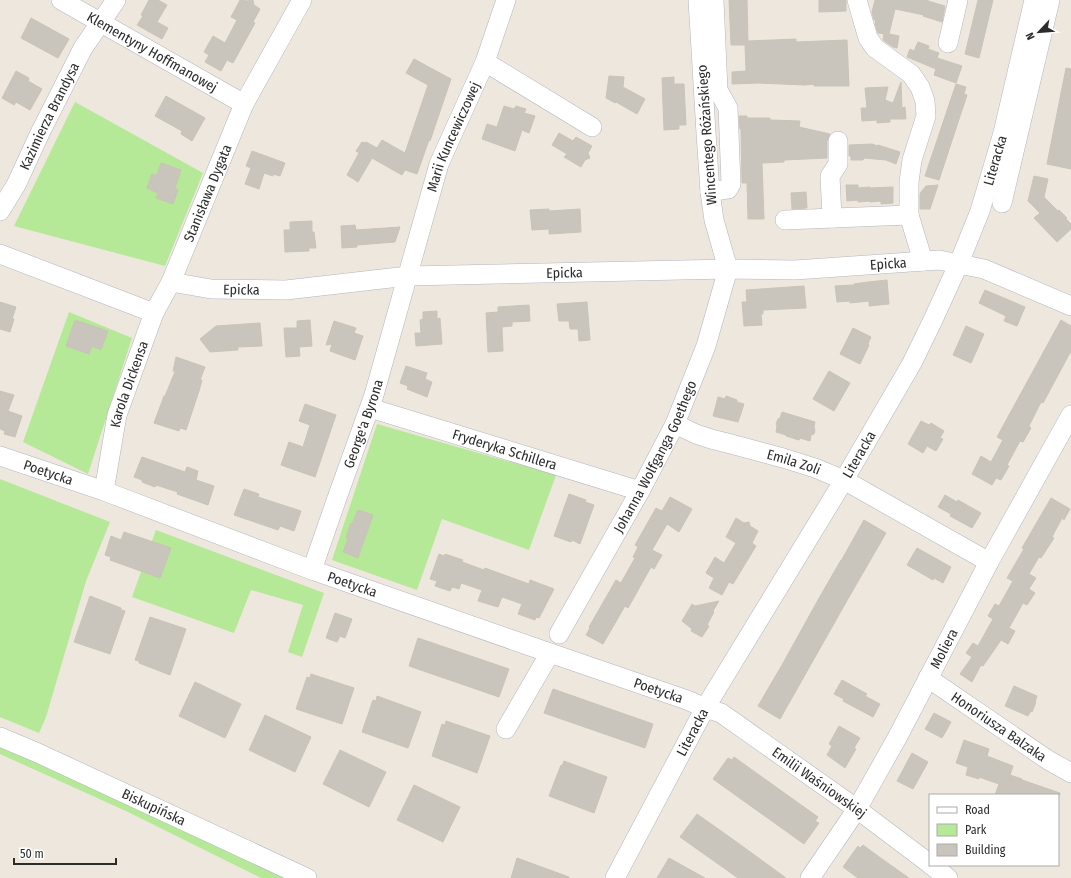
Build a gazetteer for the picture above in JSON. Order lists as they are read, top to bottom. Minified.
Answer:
{"streets":{"street":["Klementyny Hoffmanowej","Kazimierza Brandysa","Wincentego Różańskiego","Marii Kuncewiczowej","Literacka","Stanisława Dygata","Epicka","Karola Dickensa","George'a Byrona","Fryderyka Schillera","Johanna Wolfganga Goethego","Emila Zoli","Poetycka","Moliera","Honoriusza Balzaka","Emilii Waśniowskiej","Biskupińska"]},"crossings":[["Klementyny Hoffmanowej","Kazimierza Brandysa"],["Klementyny Hoffmanowej","Stanisława Dygata"],["Wincentego Różańskiego","Epicka"],["Wincentego Różańskiego","Johanna Wolfganga Goethego"],["Marii Kuncewiczowej","Epicka"],["Marii Kuncewiczowej","George'a Byrona"],["Literacka","Epicka"],["Literacka","Emila Zoli"],["Literacka","Poetycka"],["Literacka","Emilii Waśniowskiej"],["Stanisława Dygata","Epicka"],["Stanisława Dygata","Karola Dickensa"],["Epicka","Karola Dickensa"],["Epicka","George'a Byrona"],["Epicka","Johanna Wolfganga Goethego"],["Karola Dickensa","Poetycka"],["George'a Byrona","Fryderyka Schillera"],["George'a Byrona","Poetycka"],["Fryderyka Schillera","Johanna Wolfganga Goethego"],["Johanna Wolfganga Goethego","Emila Zoli"],["Emila Zoli","Moliera"],["Poetycka","Emilii Waśniowskiej"],["Moliera","Honoriusza Balzaka"],["Moliera","Emilii Waśniowskiej"]],"legend":["Road","Park","Building"],"scale_bar":"50 m","north":"bottom left"}
